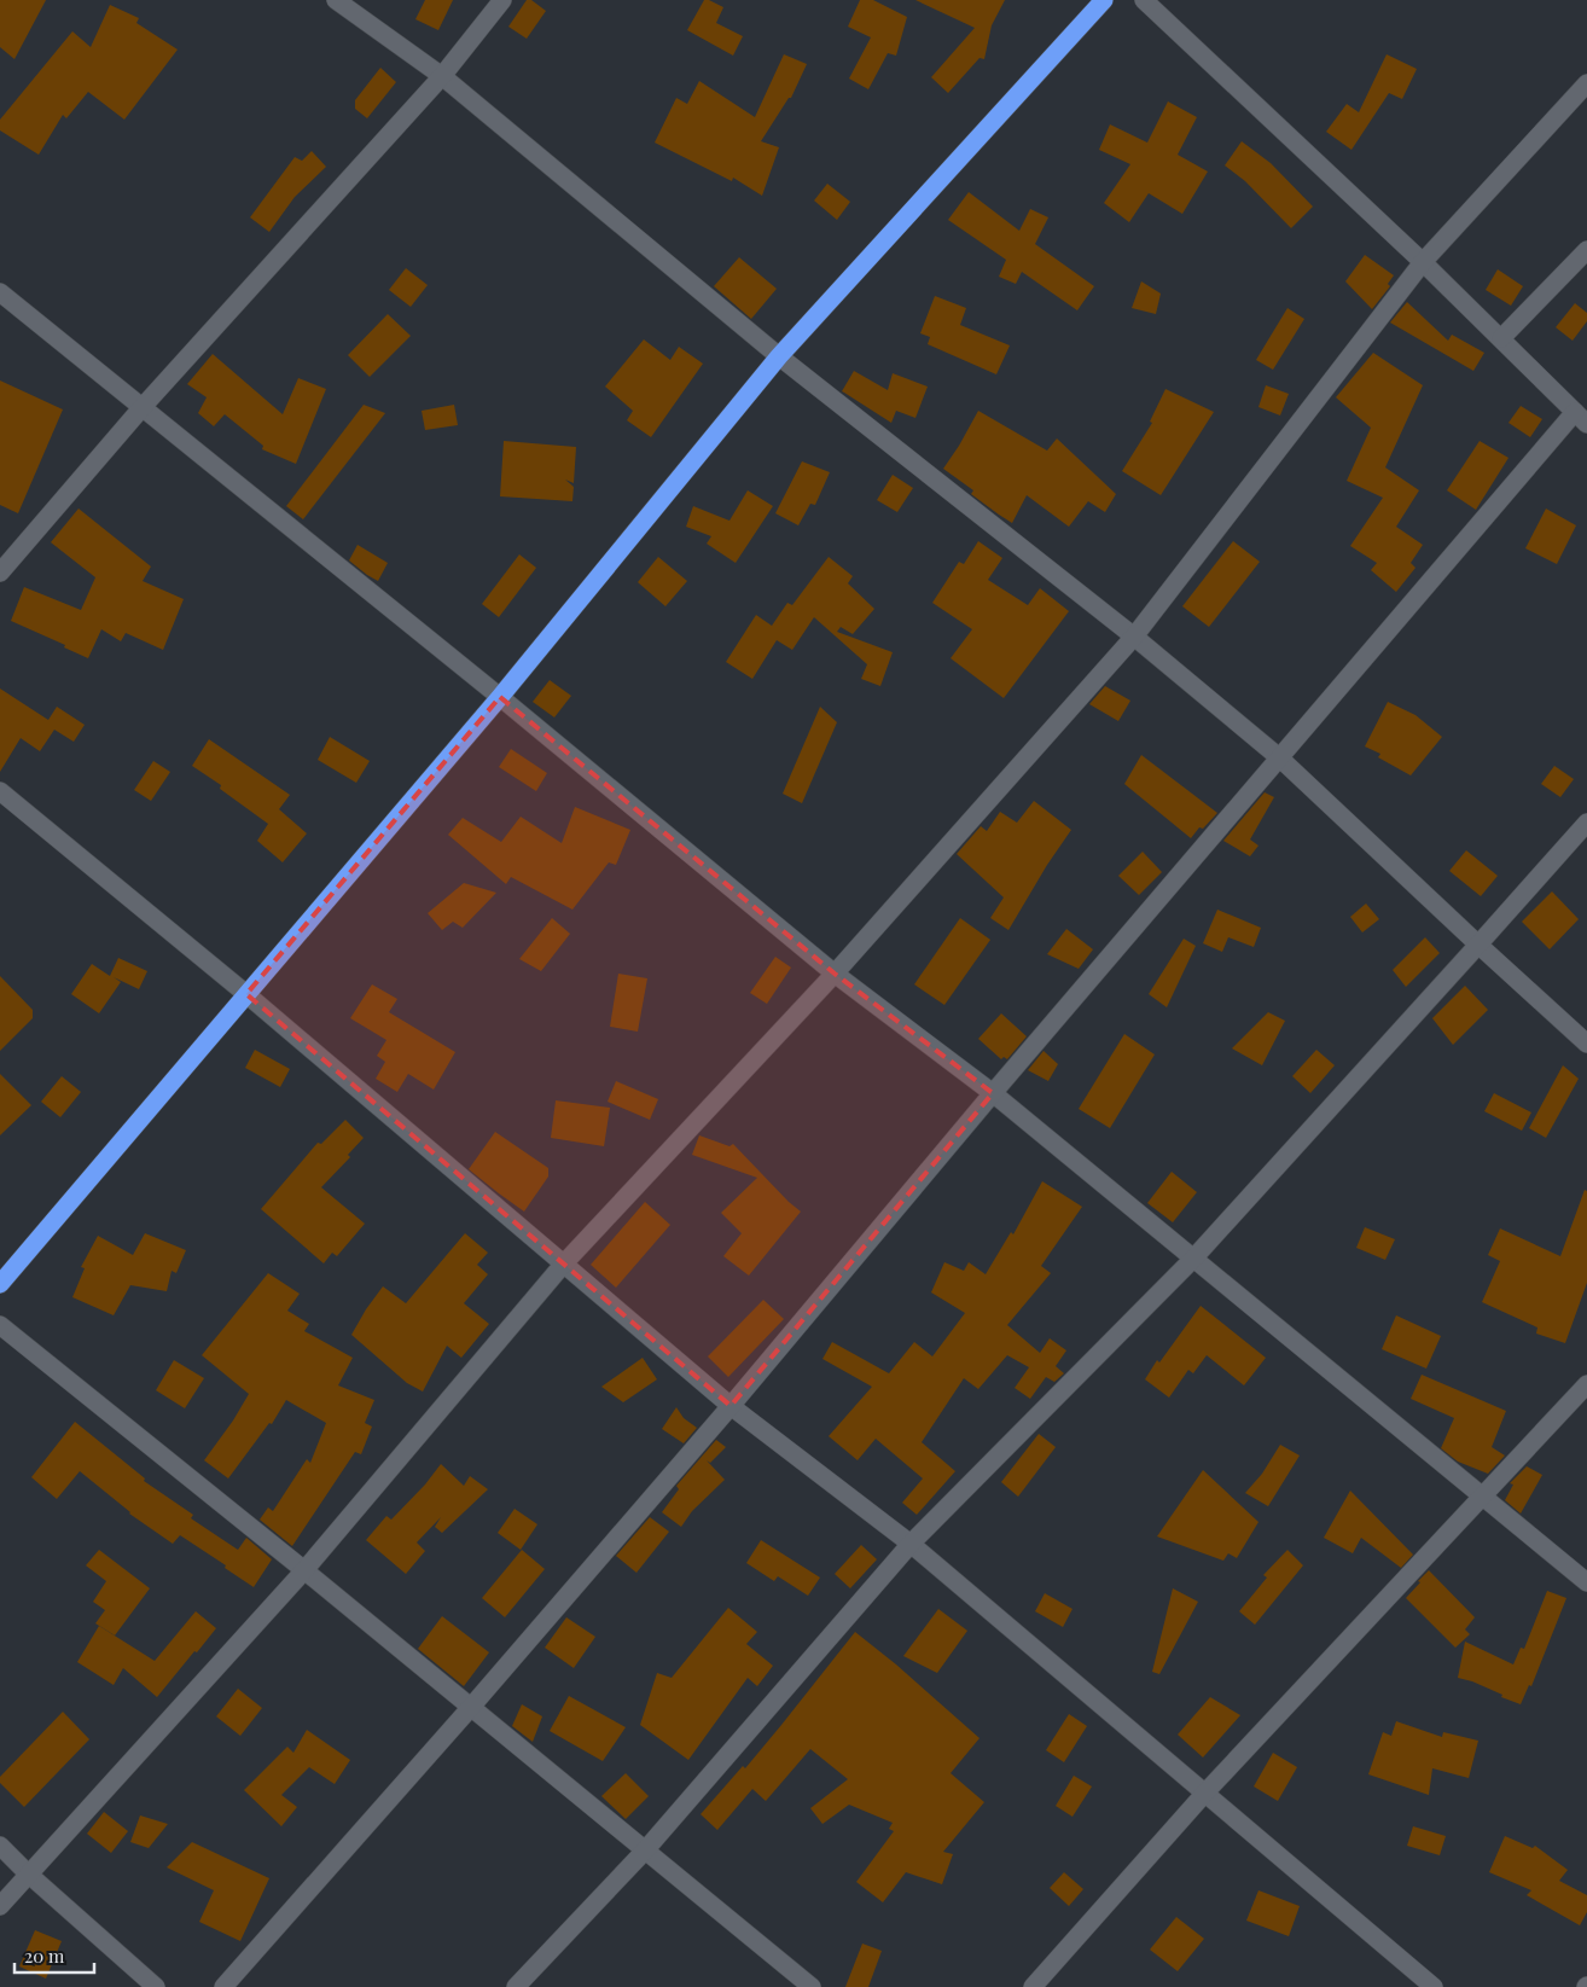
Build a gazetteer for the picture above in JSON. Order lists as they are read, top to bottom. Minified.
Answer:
{"scale_bar":"20 m"}
